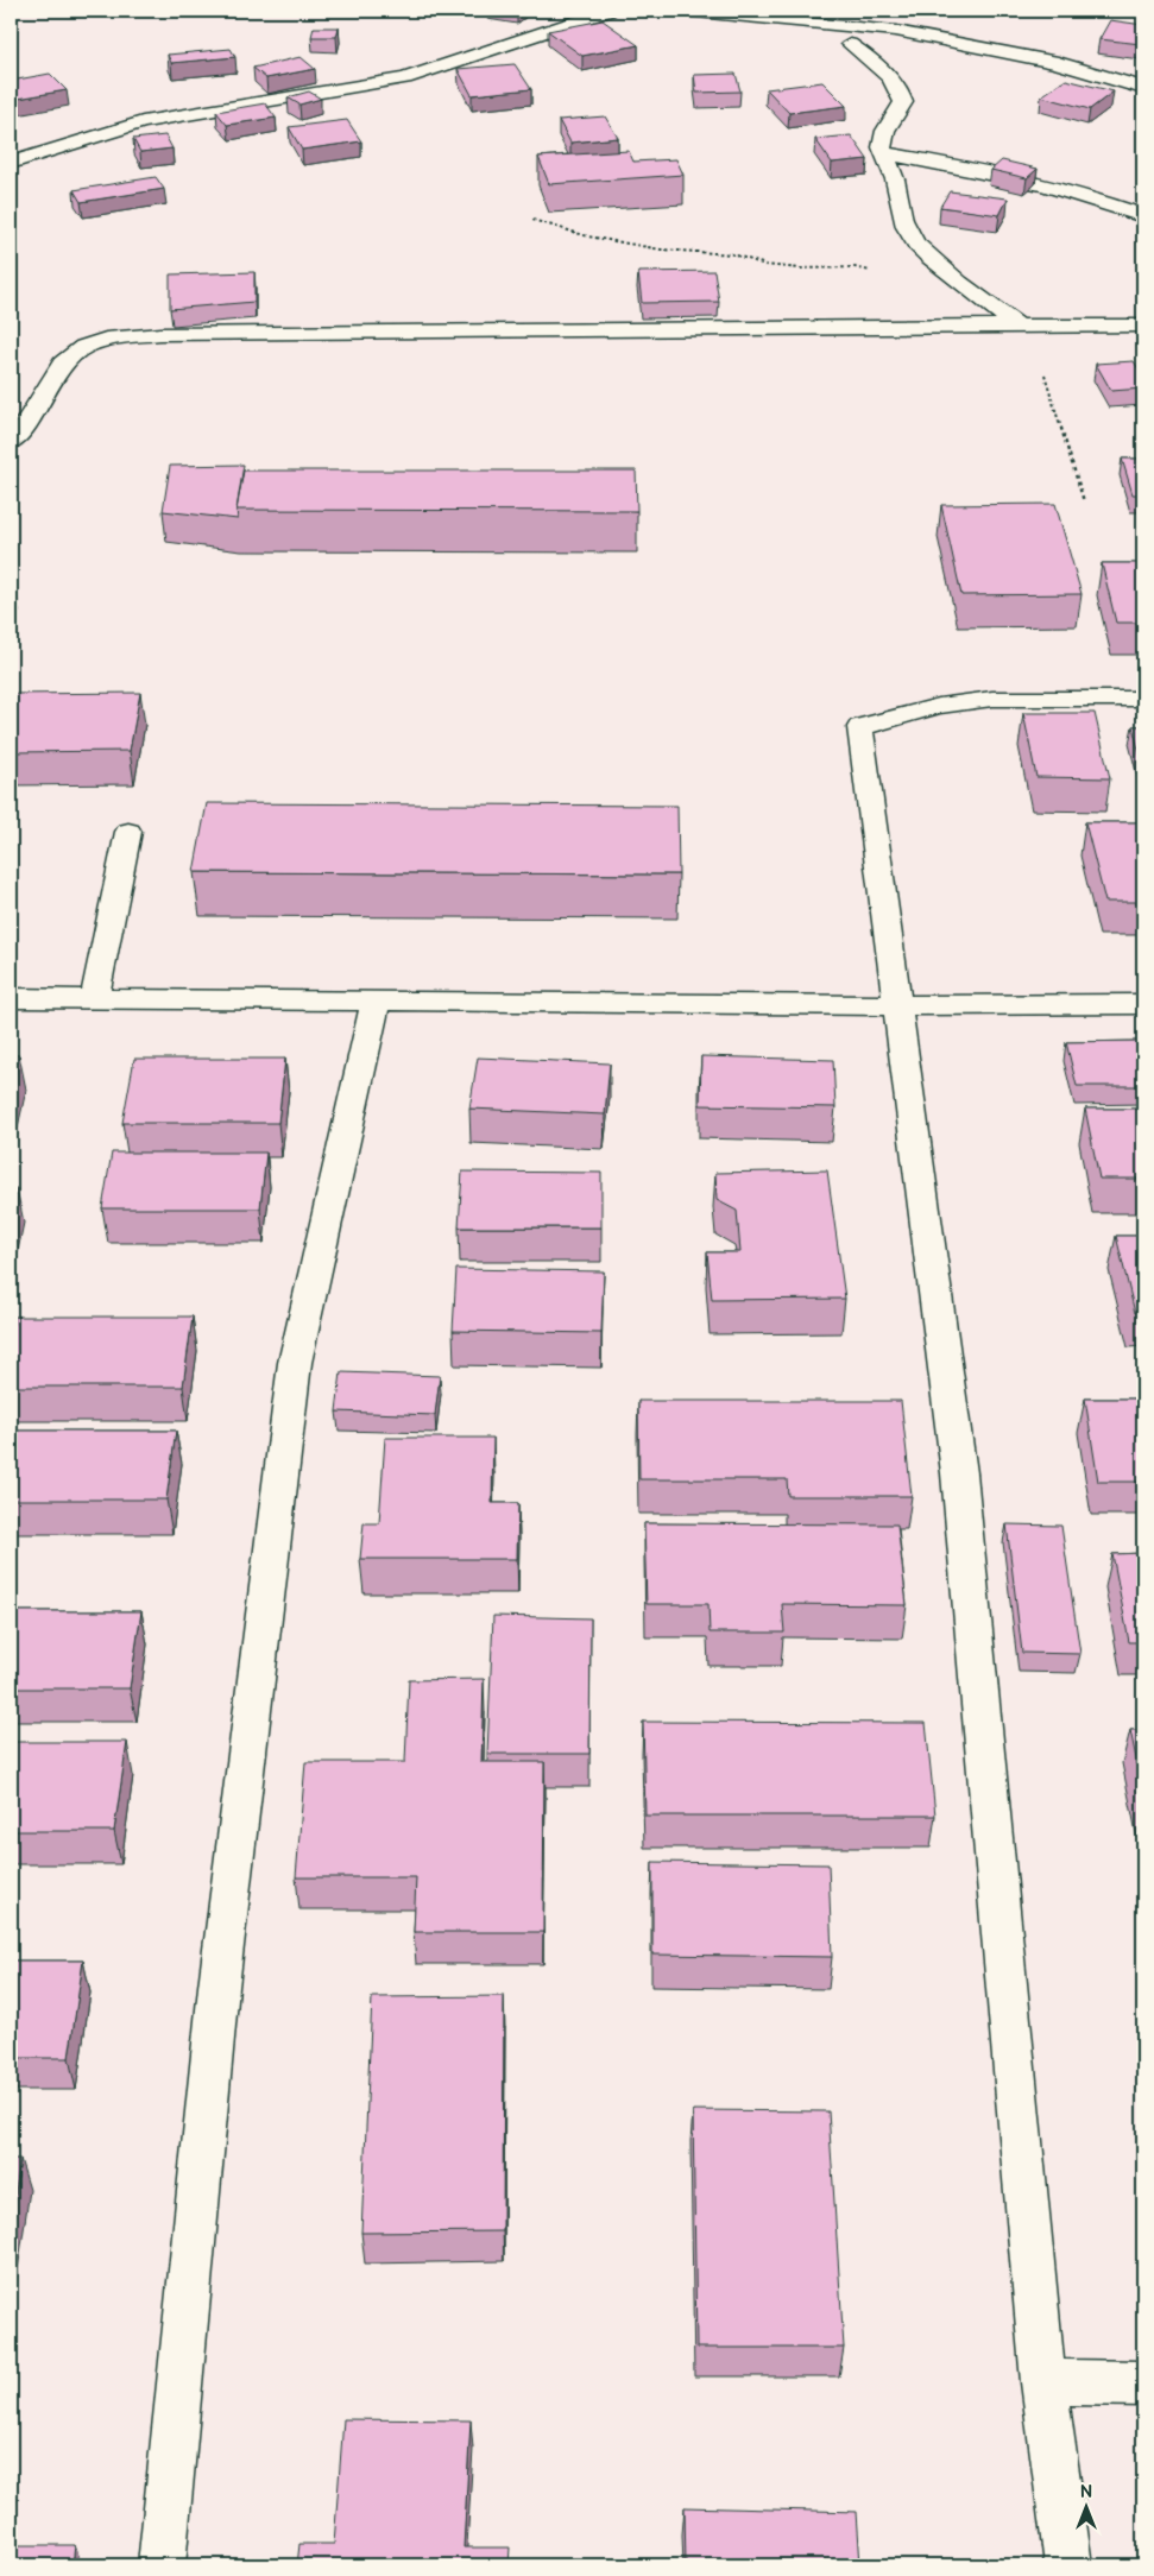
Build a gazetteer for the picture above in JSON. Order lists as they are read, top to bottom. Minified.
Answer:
{"north":"top"}
